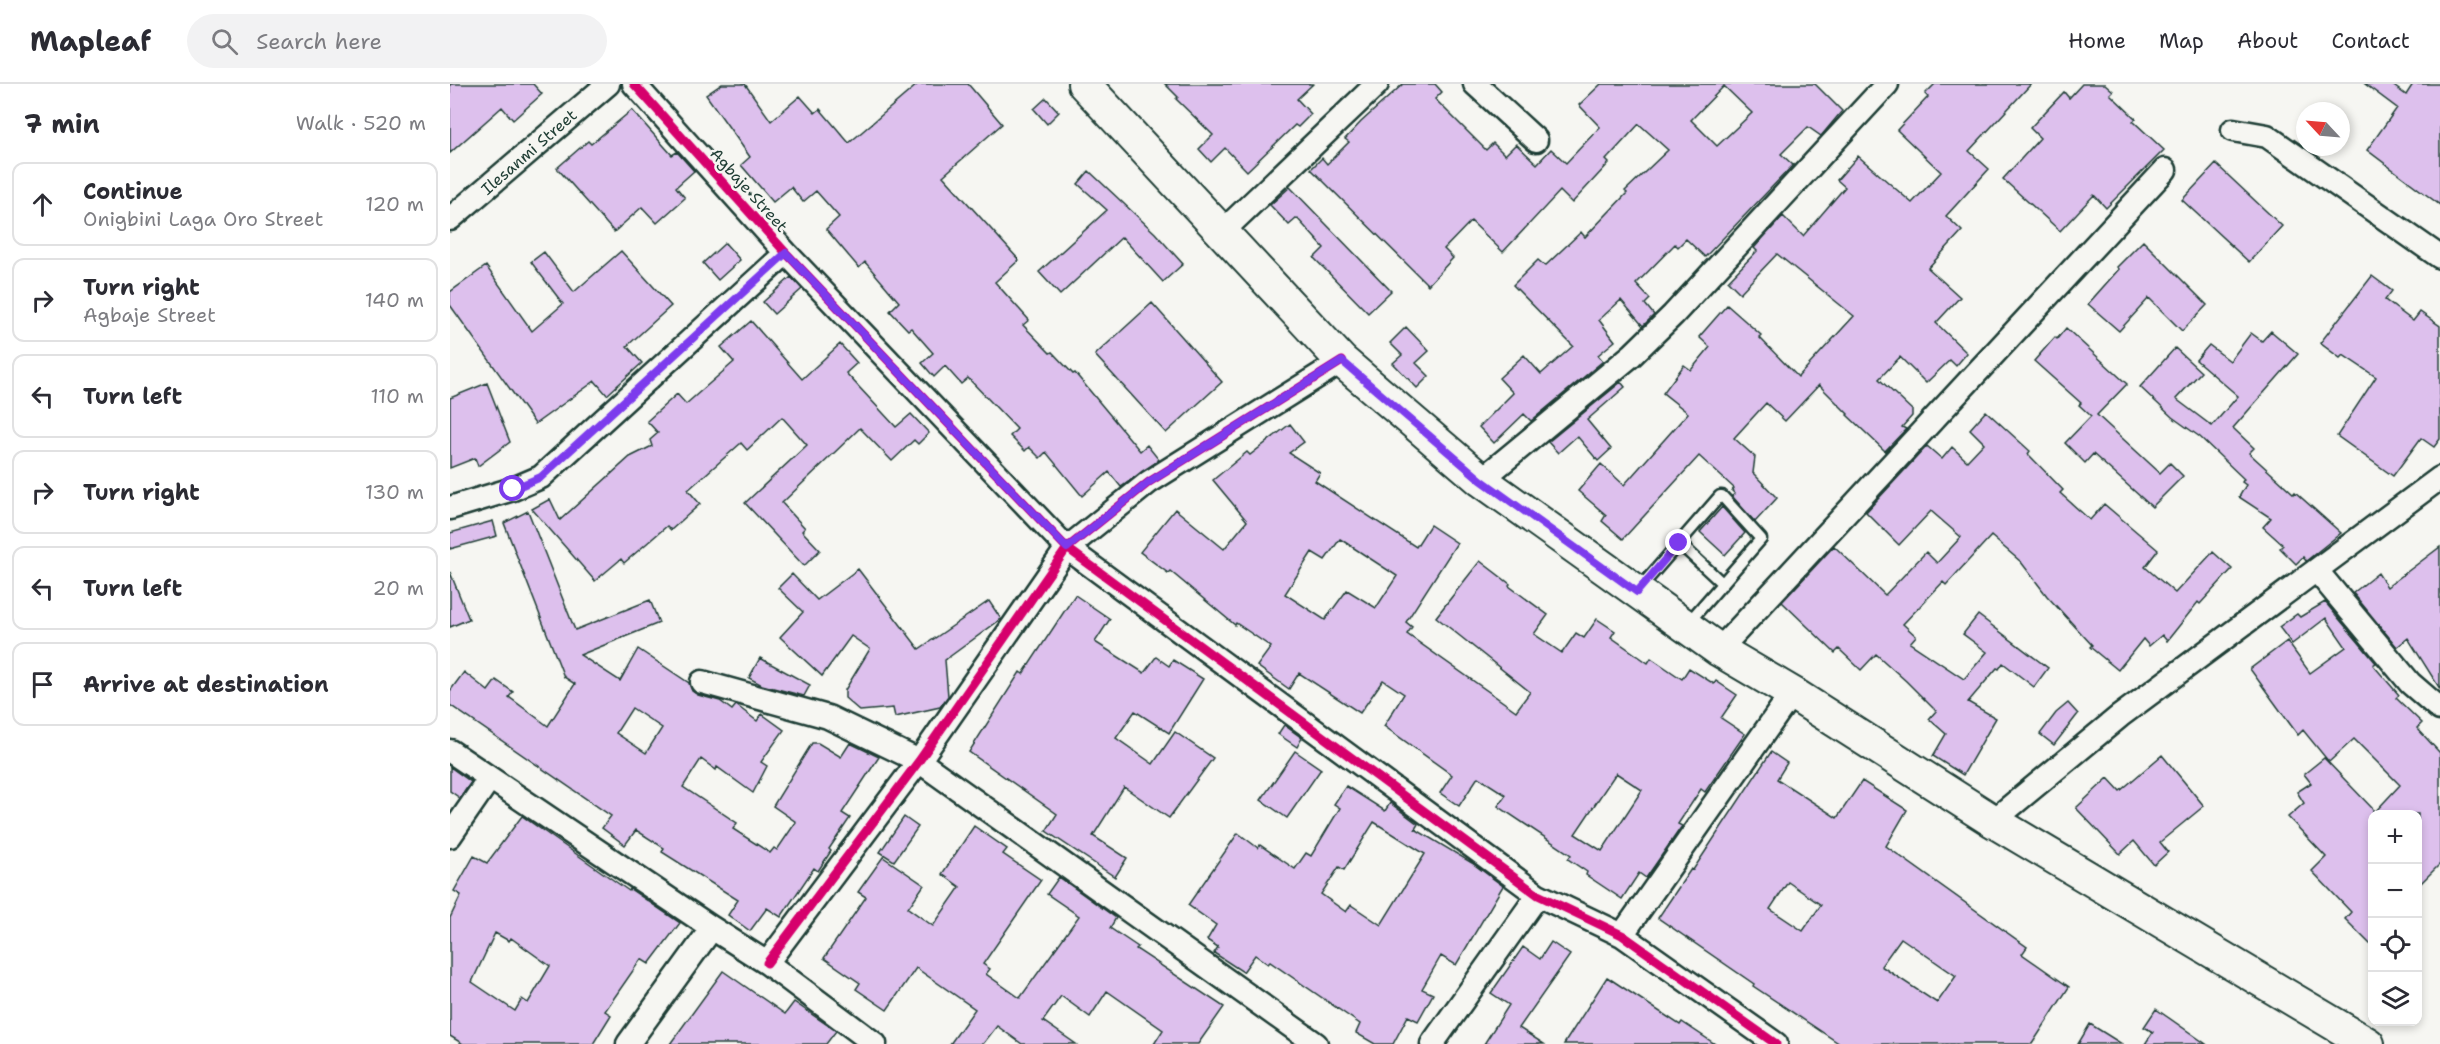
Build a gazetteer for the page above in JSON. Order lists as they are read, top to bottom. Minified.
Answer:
{"streets":{"street":["Ilesanmi Street","Agbaje Street"]},"north":"top left","page":{"header":"Mapleaf","search":"Search here","nav":["Home","Map","About","Contact"],"heading":["7 min","Walk · 520 m"],"list":[["Continue","Onigbini Laga Oro Street","120 m"],["Turn right","Agbaje Street","140 m"],["Turn left","110 m"],["Turn right","130 m"],["Turn left","20 m"],"Arrive at destination"],"map_buttons":["+","−"]}}
